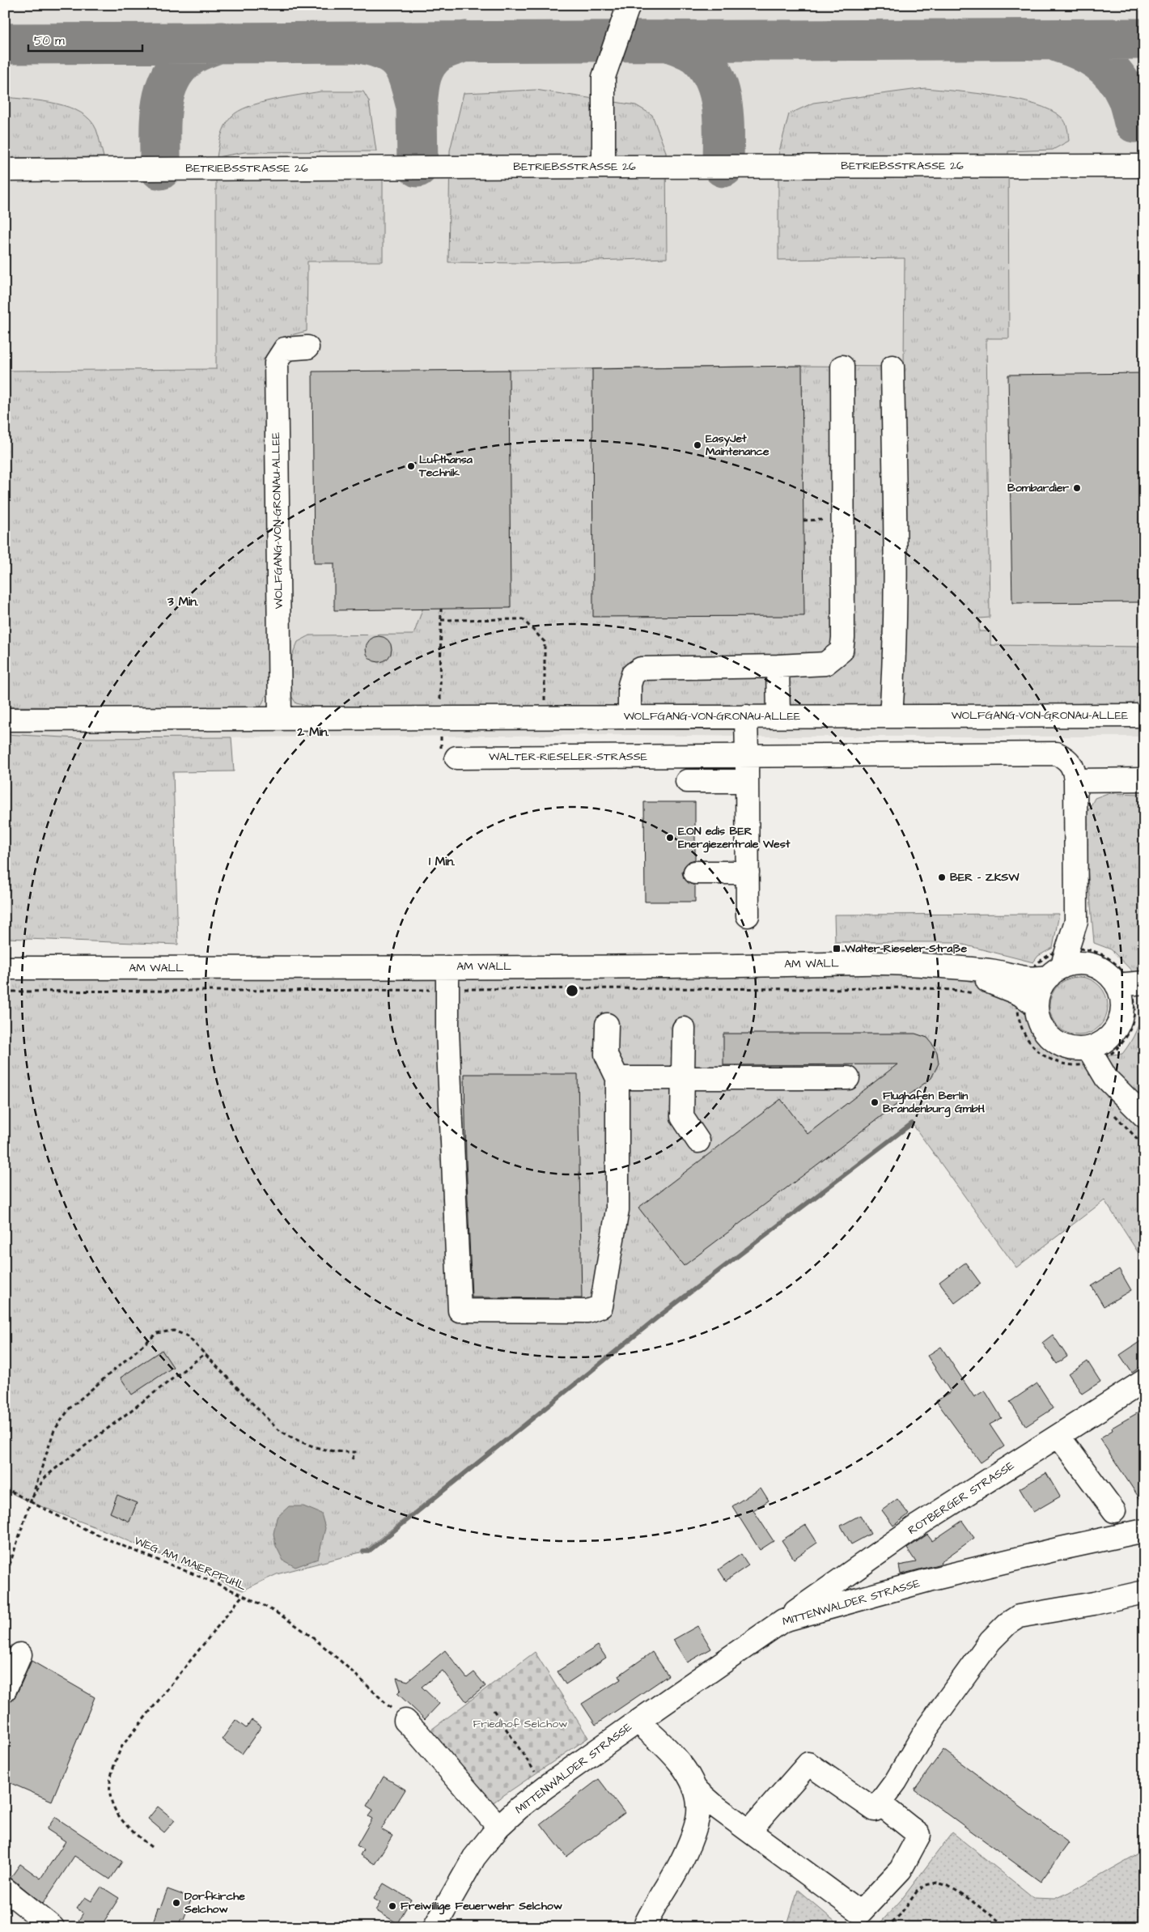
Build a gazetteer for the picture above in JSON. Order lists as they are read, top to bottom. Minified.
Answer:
{"streets":{"street":["BETRIEBSSTRASSE 26","WOLFGANG-VON-GRONAU-ALLEE","WALTER-RIESELER-STRASSE","AM WALL","ROTBERGER STRASSE","MITTENWALDER STRASSE"],"path":["WEG AM MAIERPFUHL"]},"crossings":[["WALTER-RIESELER-STRASSE","AM WALL"],["ROTBERGER STRASSE","MITTENWALDER STRASSE"]],"parks":["Friedhof Selchow"],"places":{"other":["EasyJet Maintenance","Lufthansa Technik","Bombardier","E.ON edis BER Energiezentrale West","BER - ZKSW","Flughafen Berlin Brandenburg GmbH","Dorfkirche Selchow","Freiwillige Feuerwehr Selchow"],"transit":["Walter-Rieseler-Straße"]},"scale_bar":"50 m","rings":["3 Min.","2 Min.","1 Min."]}
